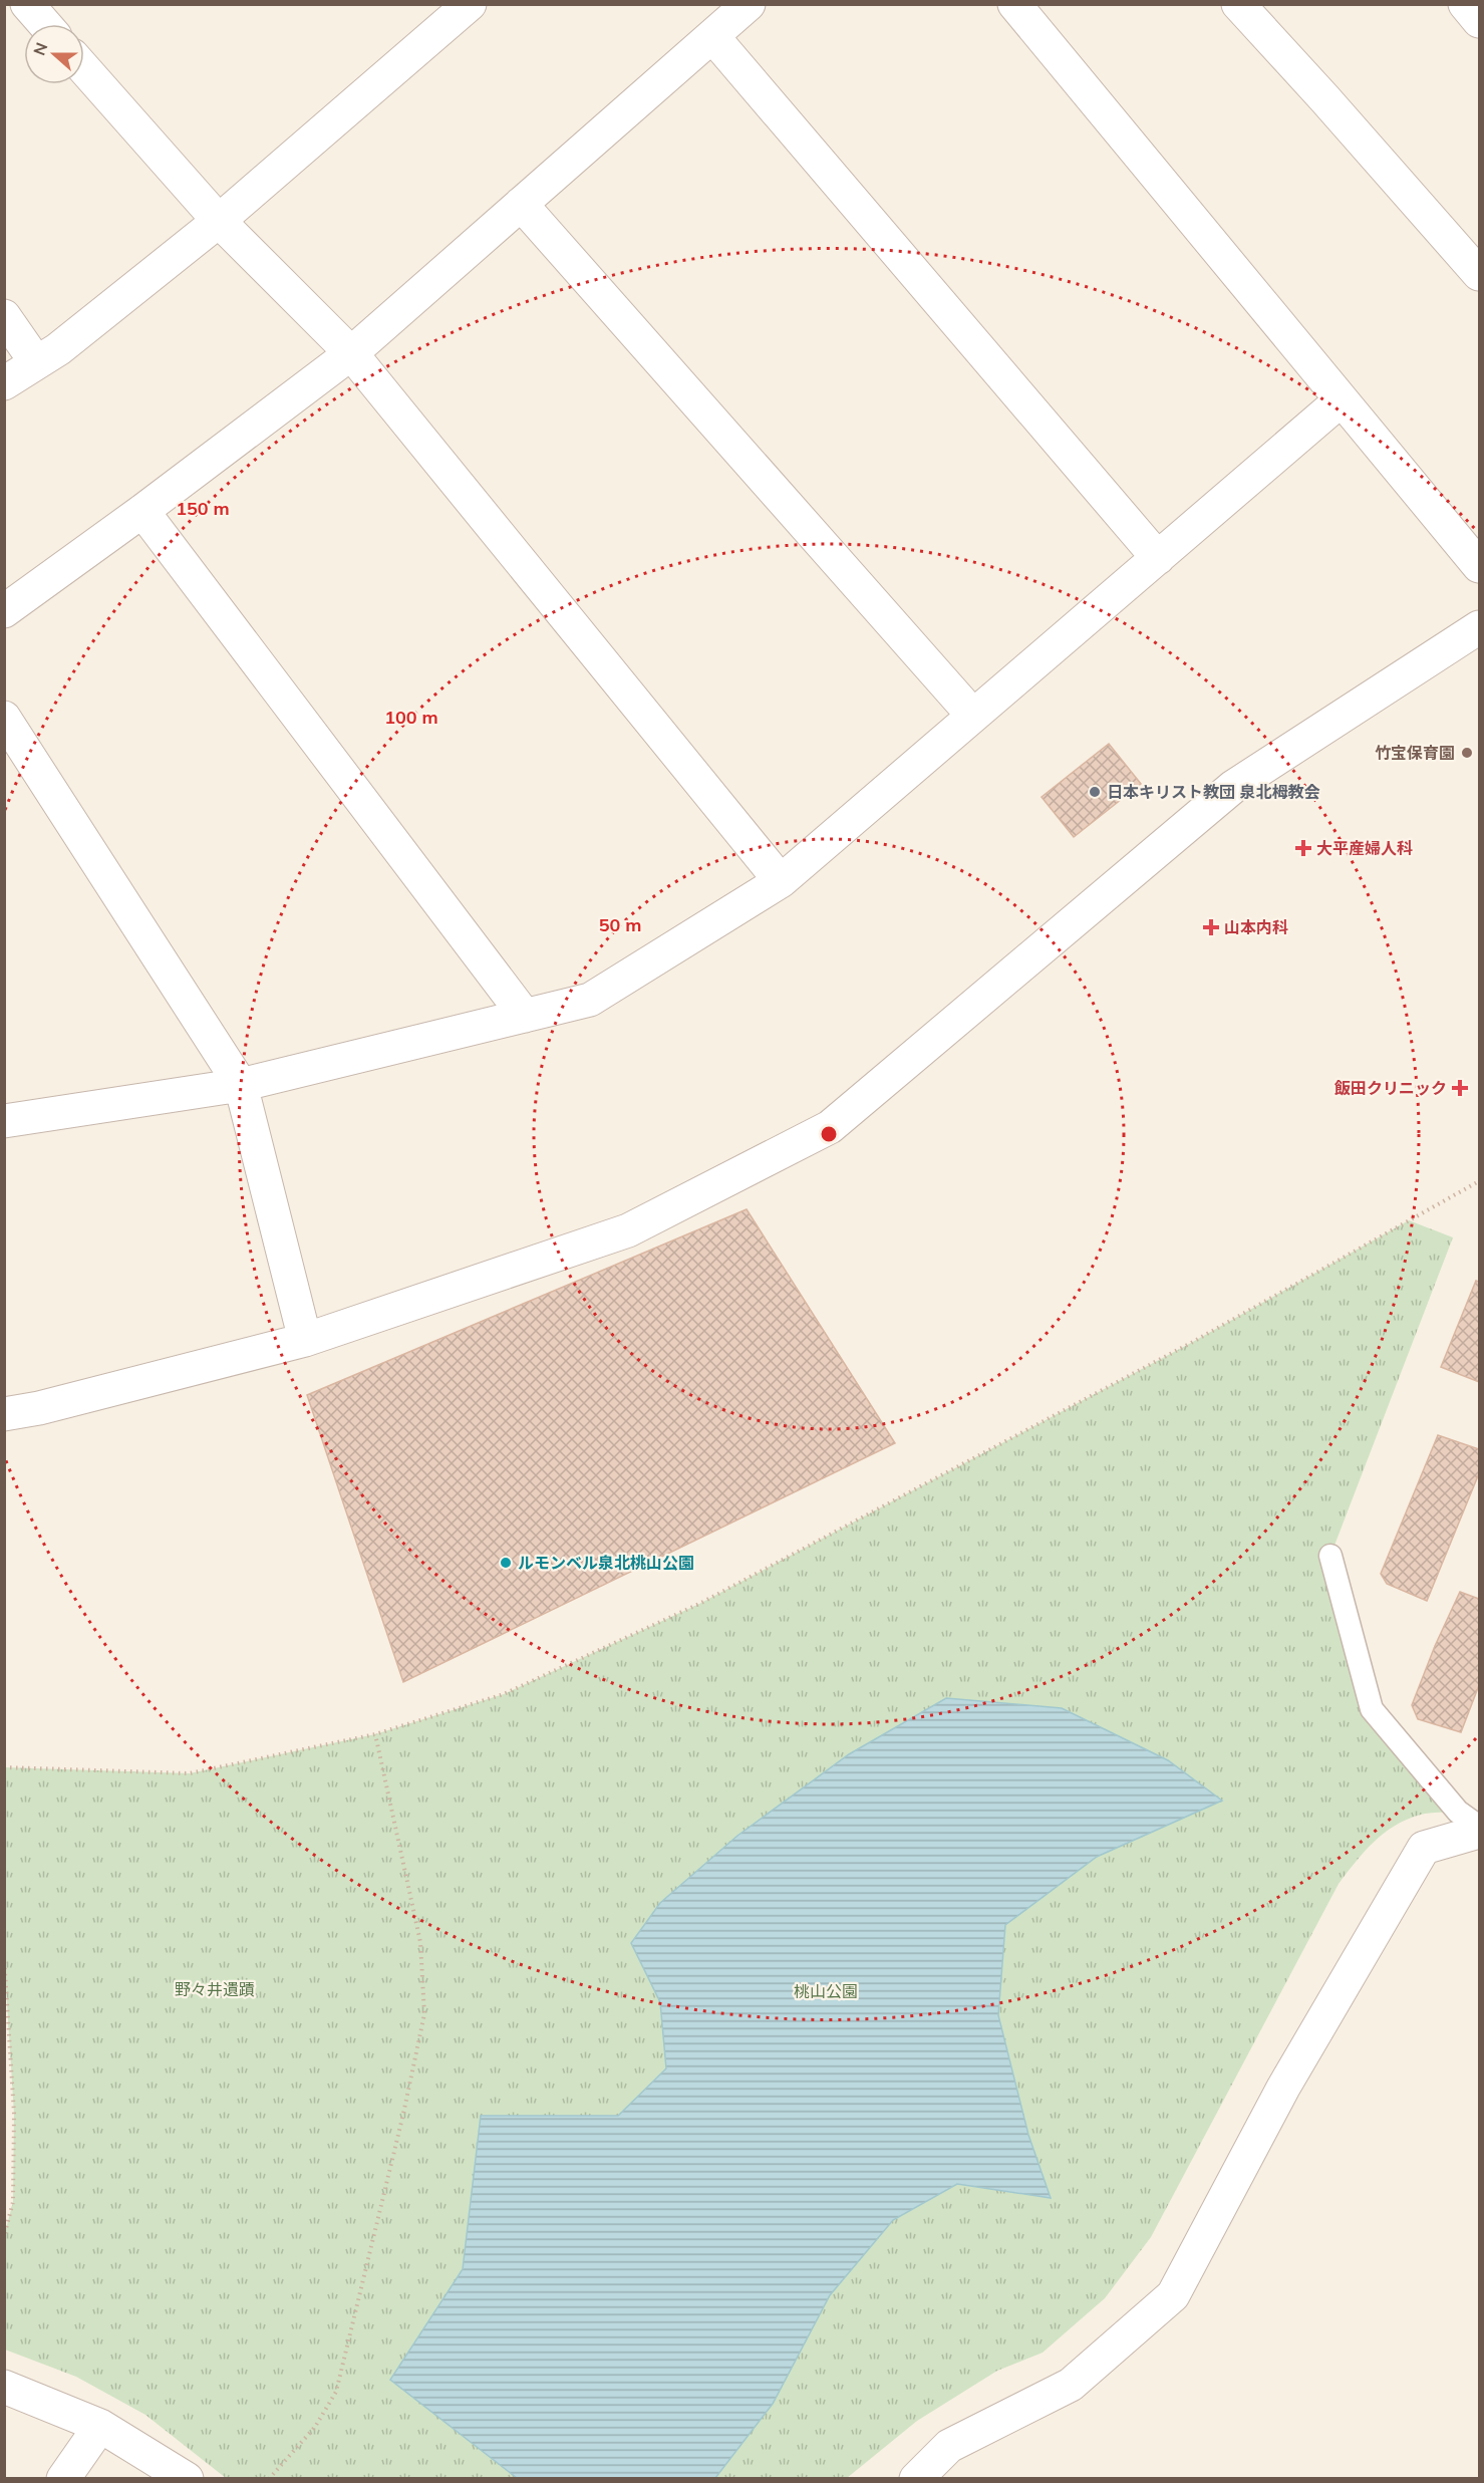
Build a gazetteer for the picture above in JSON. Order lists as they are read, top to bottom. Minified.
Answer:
{"parks":["野々井遺蹟","桃山公園"],"places":{"other":["竹宝保育園","日本キリスト教団 泉北栂教会","ルモンベル泉北桃山公園"],"health":["大平産婦人科","山本内科","飯田クリニック"]},"north":"left","rings":["150 m","100 m","50 m"]}
